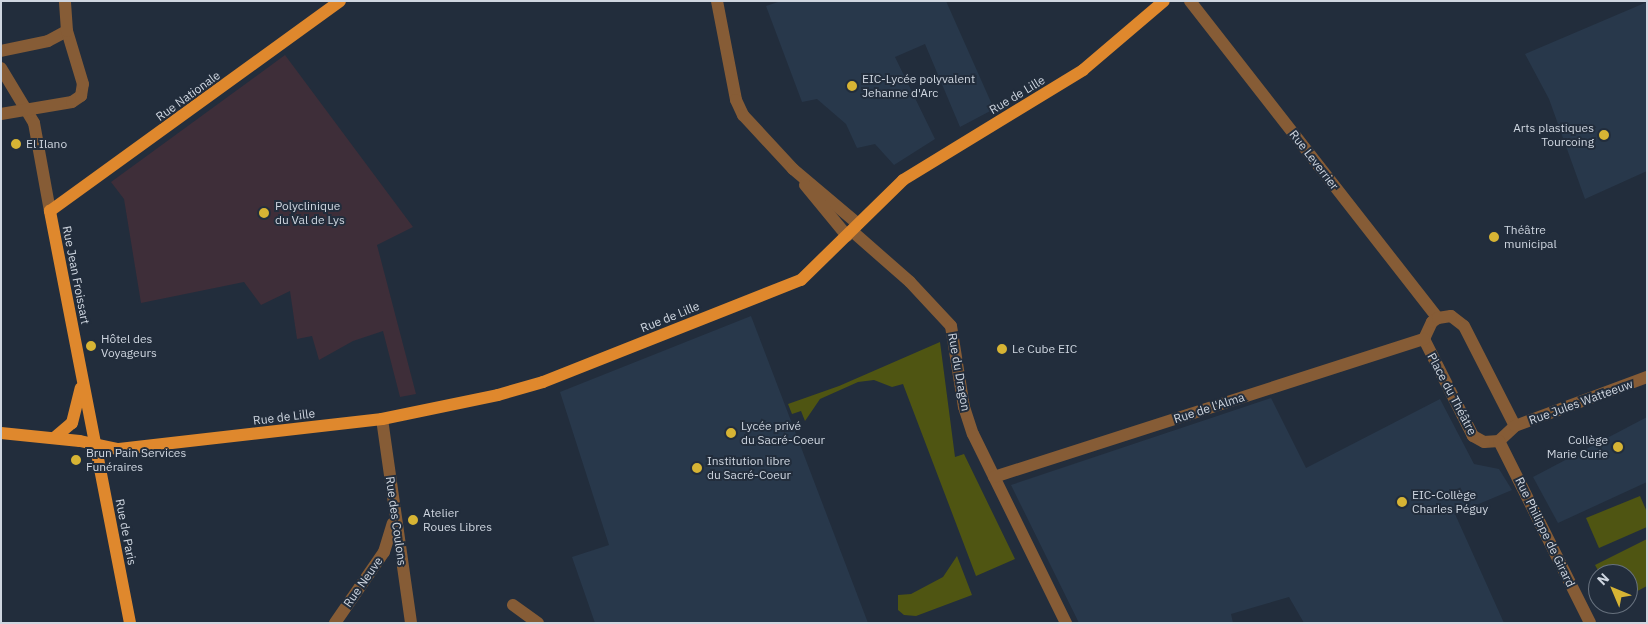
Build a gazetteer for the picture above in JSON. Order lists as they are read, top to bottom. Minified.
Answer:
{"streets":{"main road":["Rue de Lille","Rue Nationale","Rue Jean Froissart","Rue de Paris"],"street":["Rue Leverrier","Rue du Dragon","Place du Théâtre","Rue Jules Watteeuw","Rue de l'Alma","Rue des Coulons","Rue Philippe de Girard","Rue Neuve"]},"crossings":[["Rue de Lille","Rue Jean Froissart"],["Rue de Lille","Rue du Dragon"],["Rue de Lille","Rue des Coulons"],["Rue de Lille","Rue de Paris"],["Rue Nationale","Rue Jean Froissart"],["Rue Leverrier","Place du Théâtre"],["Rue Jean Froissart","Rue de Paris"],["Rue du Dragon","Rue de l'Alma"],["Place du Théâtre","Rue de l'Alma"],["Place du Théâtre","Rue Philippe de Girard"],["Rue des Coulons","Rue Neuve"]],"places":["EIC-Lycée polyvalent Jehanne d'Arc","Arts plastiques Tourcoing","El Ilano","Polyclinique du Val de Lys","Théâtre municipal","Hôtel des Voyageurs","Le Cube EIC","Lycée privé du Sacré-Coeur","Collège Marie Curie","Brun Pain Services Funéraires","Institution libre du Sacré-Coeur","EIC-Collège Charles Péguy","Atelier Roues Libres"],"north":"top left"}
